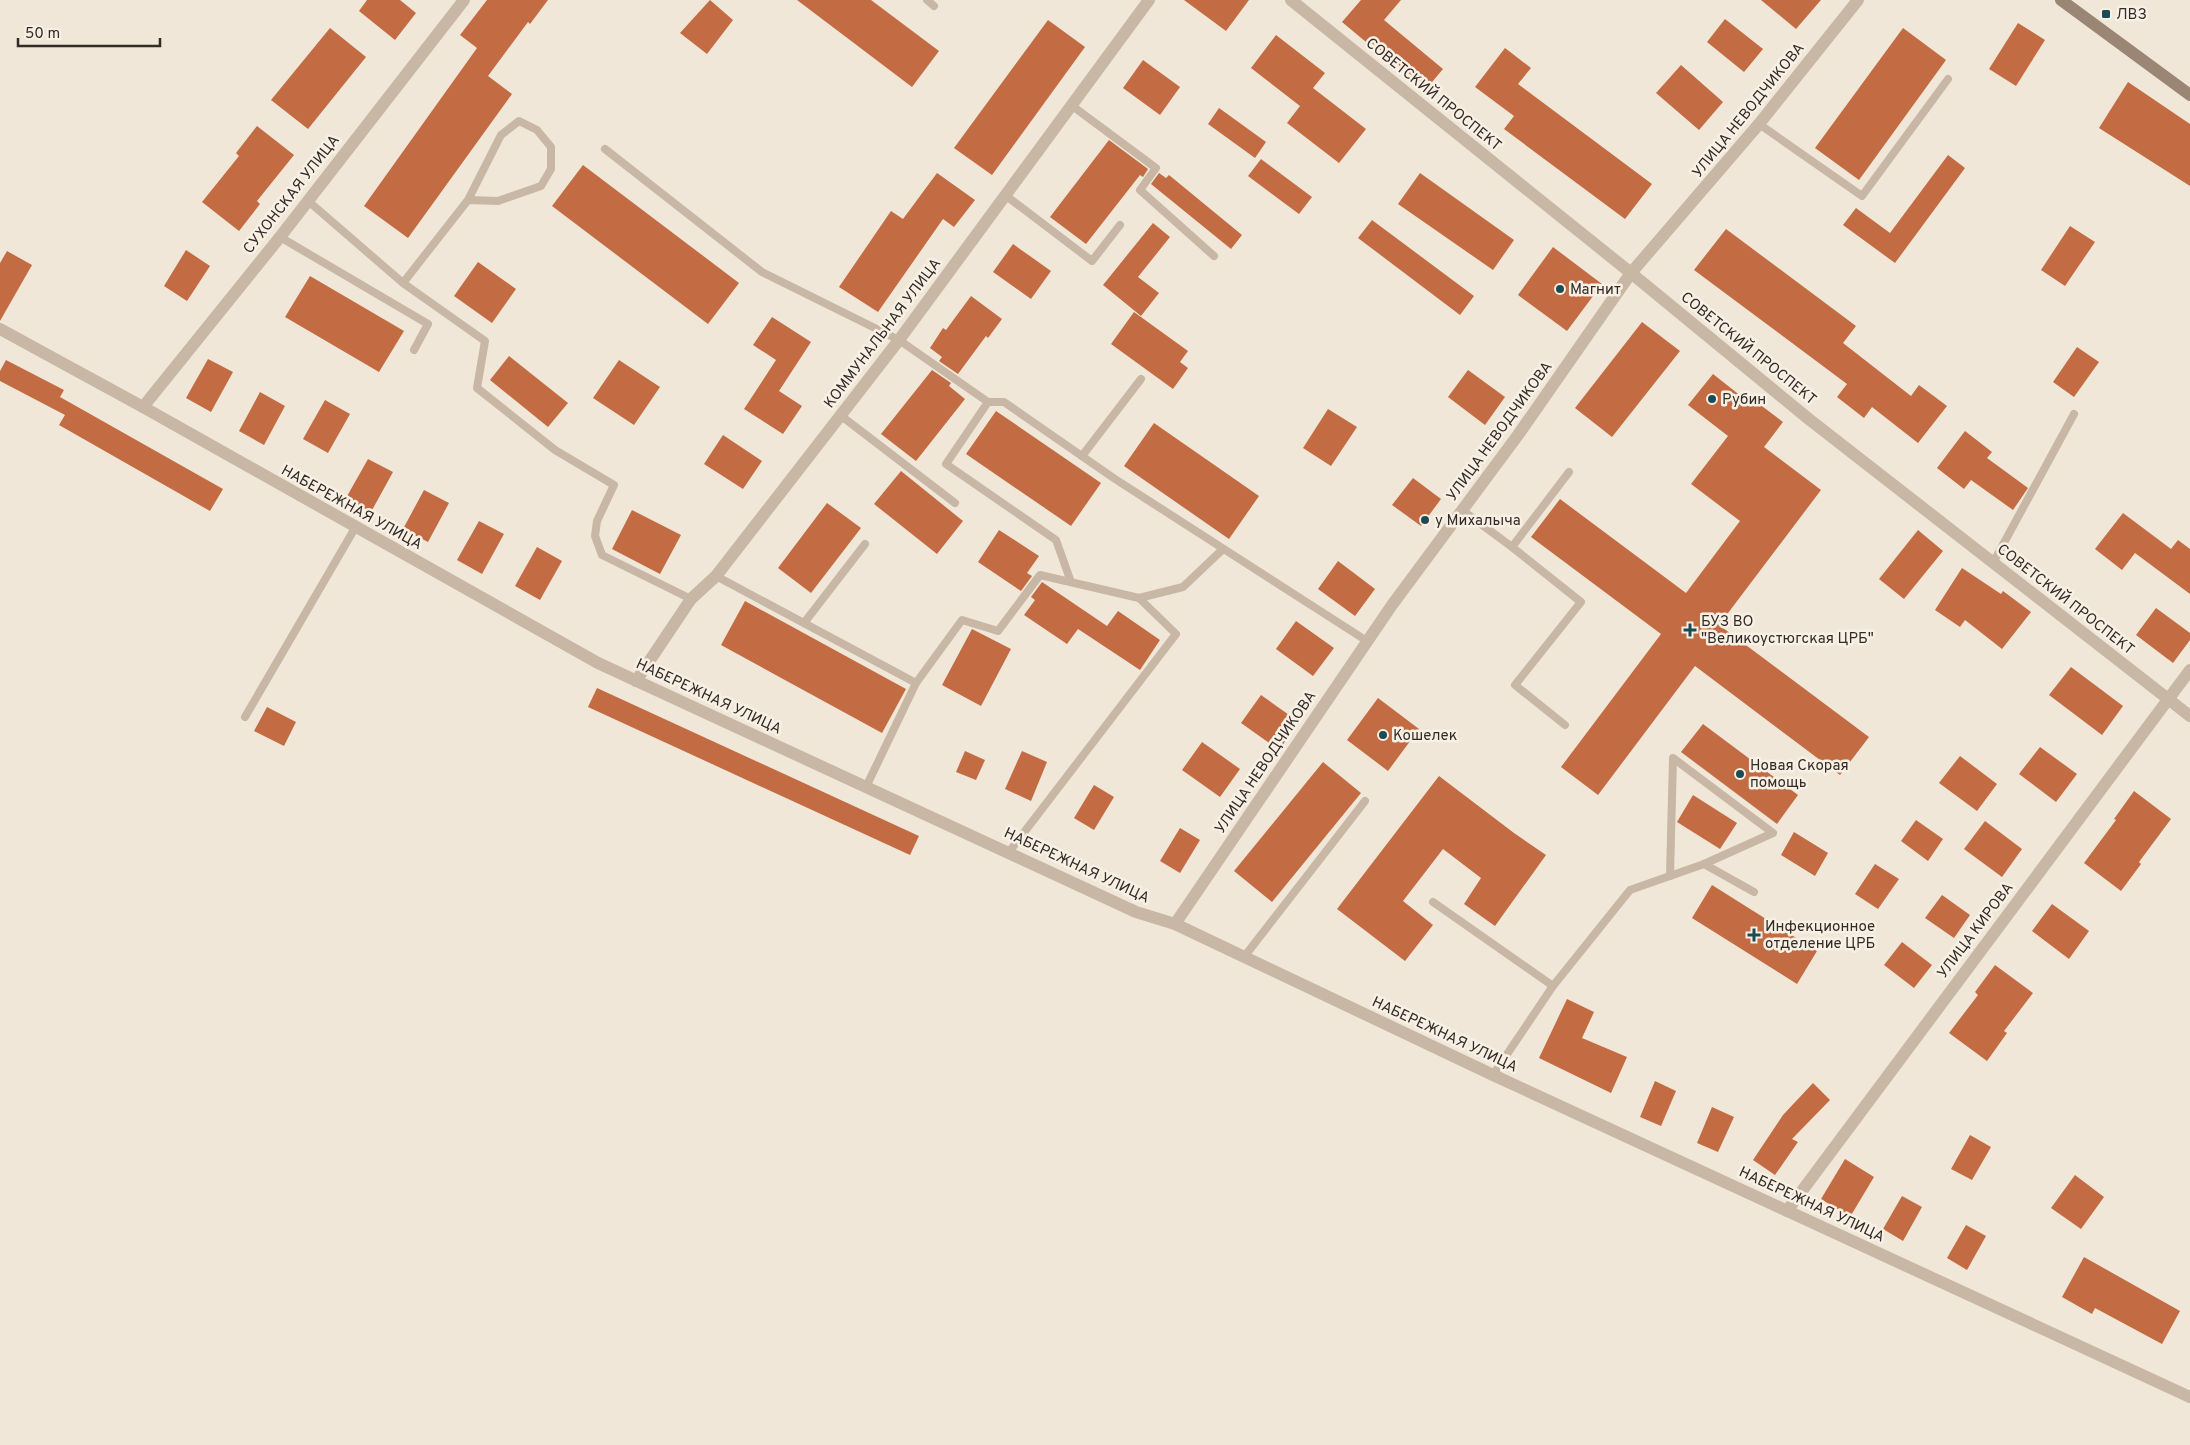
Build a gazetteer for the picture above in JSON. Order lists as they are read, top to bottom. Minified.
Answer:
{"streets":{"street":["СОВЕТСКИЙ ПРОСПЕКТ","УЛИЦА НЕВОДЧИКОВА","СУХОНСКАЯ УЛИЦА","КОММУНАЛЬНАЯ УЛИЦА","НАБЕРЕЖНАЯ УЛИЦА","УЛИЦА КИРОВА"]},"crossings":[["СОВЕТСКИЙ ПРОСПЕКТ","УЛИЦА НЕВОДЧИКОВА"],["СОВЕТСКИЙ ПРОСПЕКТ","УЛИЦА КИРОВА"],["УЛИЦА НЕВОДЧИКОВА","НАБЕРЕЖНАЯ УЛИЦА"],["СУХОНСКАЯ УЛИЦА","НАБЕРЕЖНАЯ УЛИЦА"],["КОММУНАЛЬНАЯ УЛИЦА","НАБЕРЕЖНАЯ УЛИЦА"],["НАБЕРЕЖНАЯ УЛИЦА","УЛИЦА КИРОВА"]],"places":{"transit":["ЛВЗ"],"other":["Магнит","Рубин","у Михалыча","Кошелек","Новая Скорая помощь"],"health":["БУЗ ВО \"Великоустюгская ЦРБ\"","Инфекционное отделение ЦРБ"]},"scale_bar":"50 m"}
